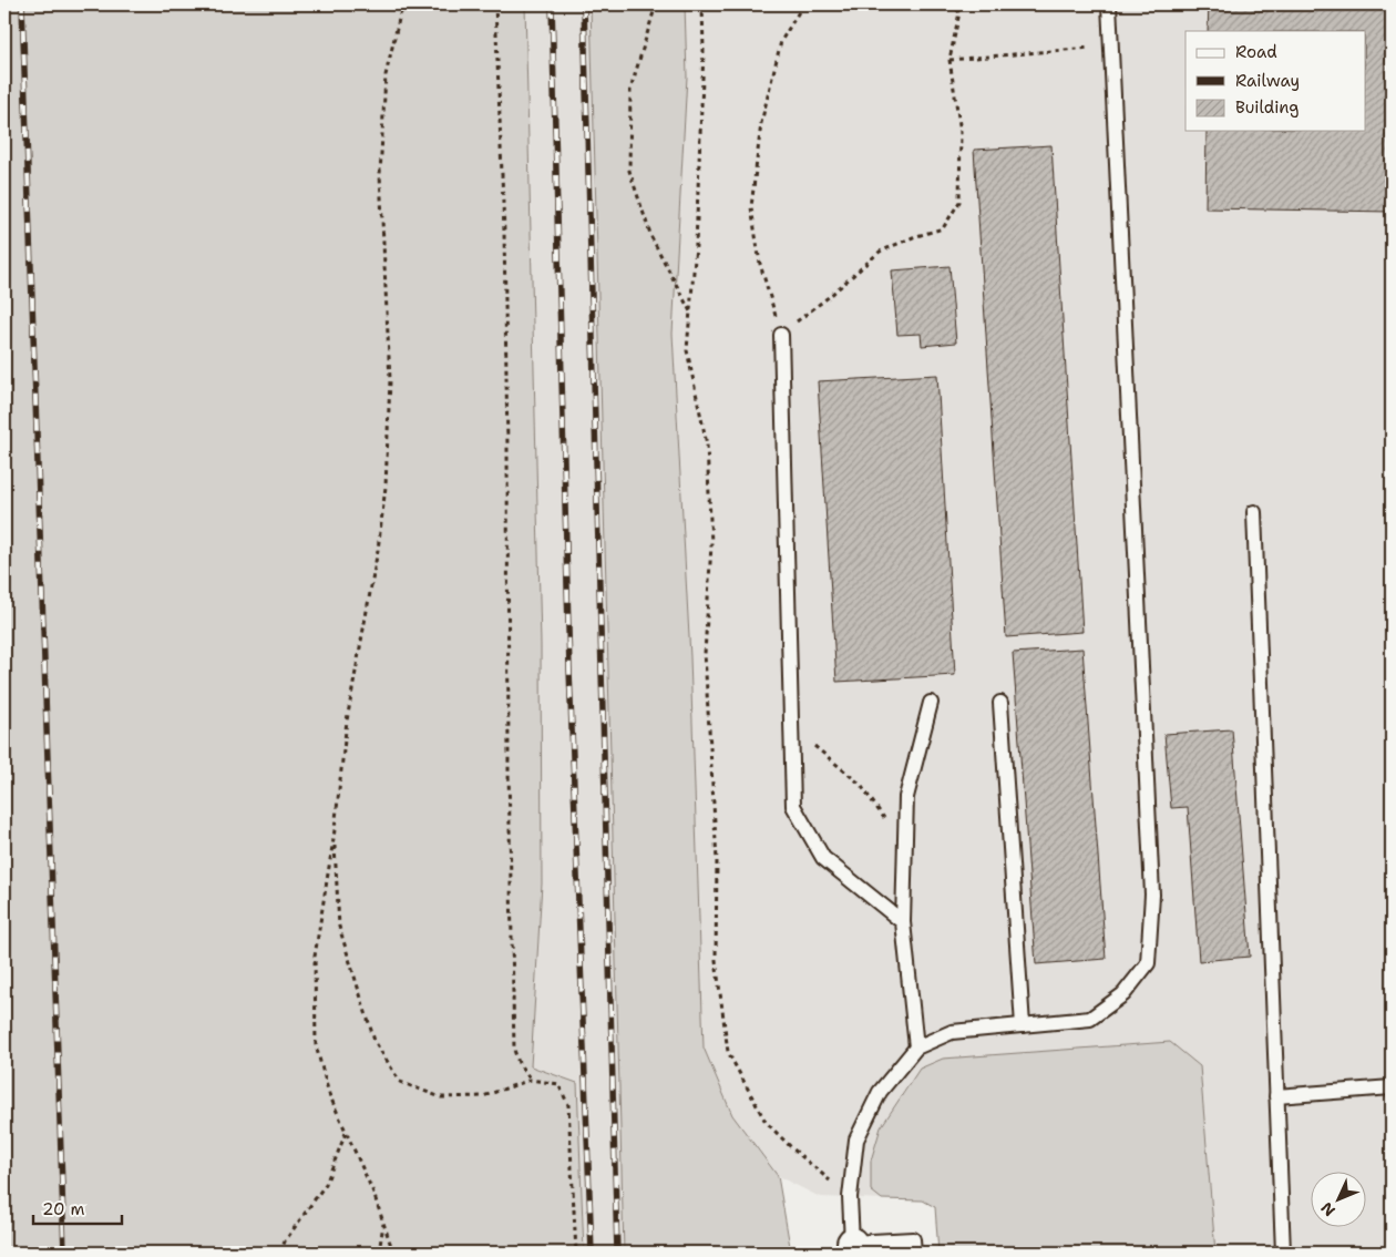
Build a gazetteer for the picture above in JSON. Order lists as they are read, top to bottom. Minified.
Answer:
{"legend":["Road","Railway","Building"],"scale_bar":"20 m","north":"bottom left"}
